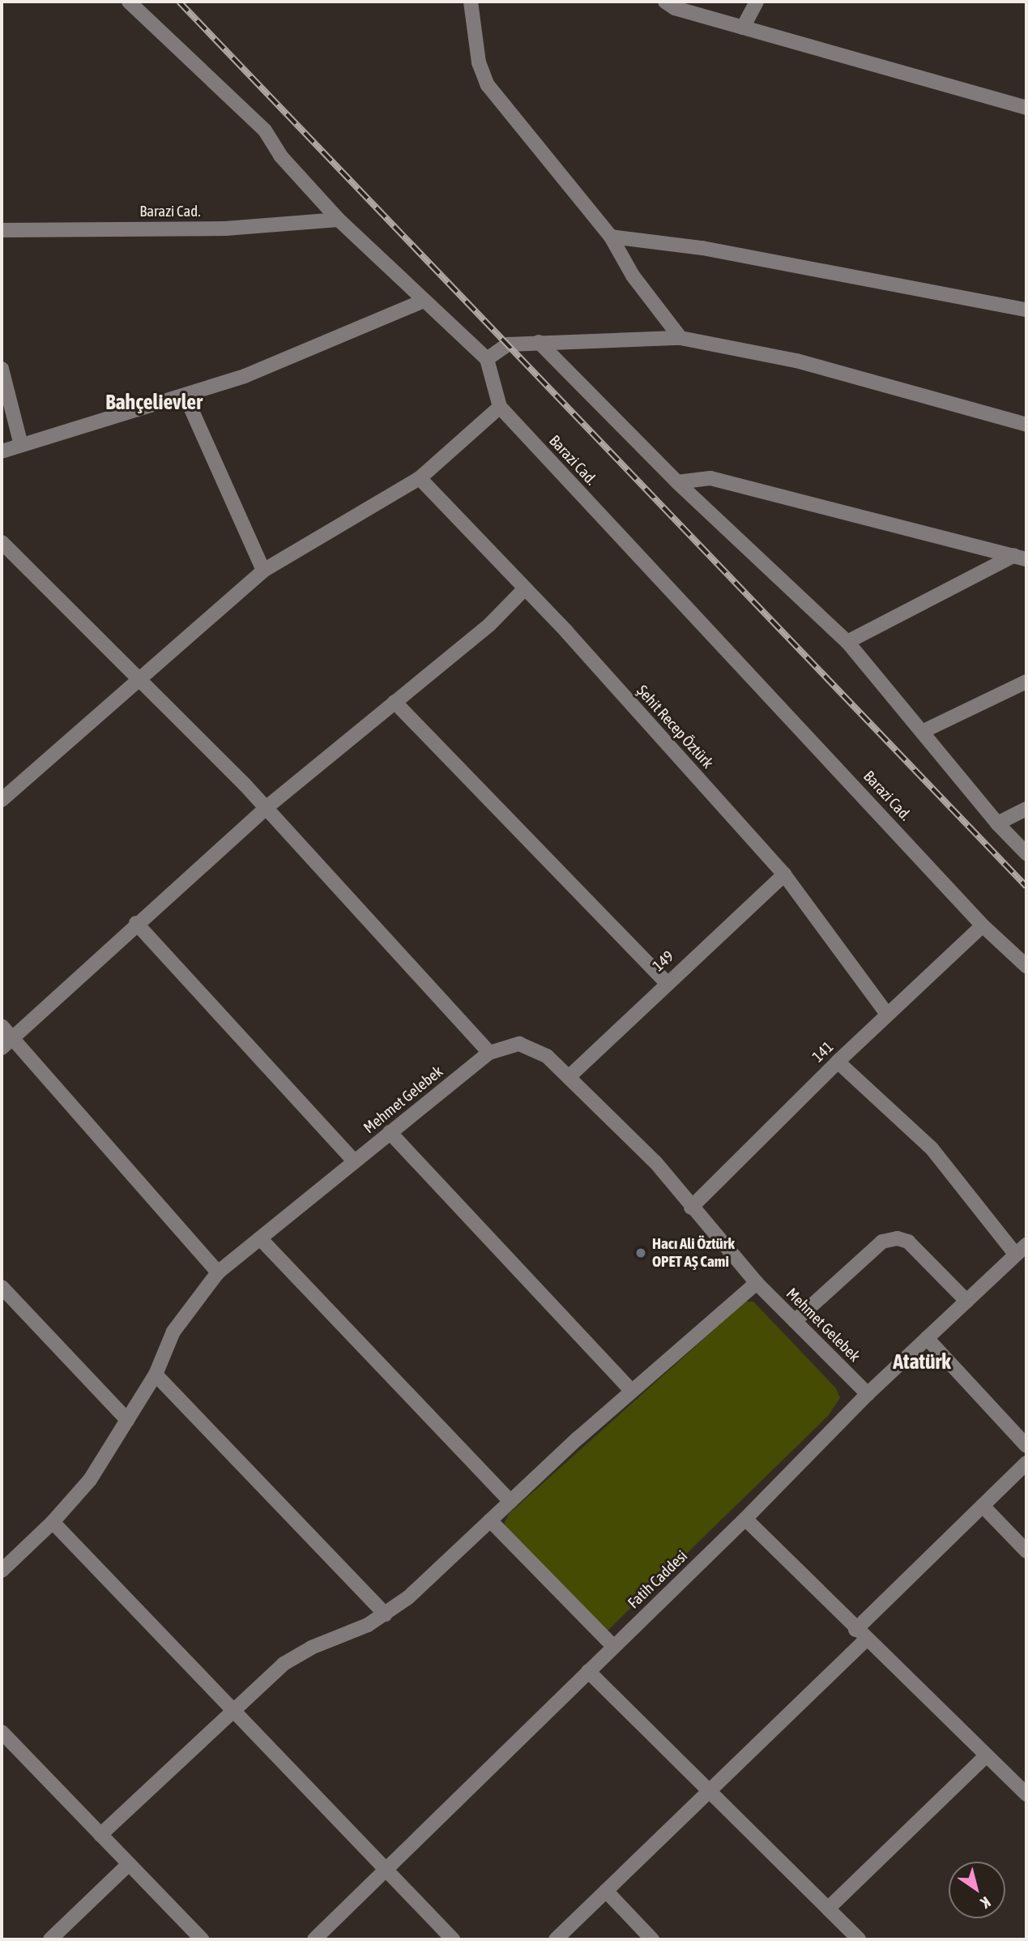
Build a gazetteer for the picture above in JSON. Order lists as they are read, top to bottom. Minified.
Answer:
{"streets":{"street":["Barazi Cad.","Şehit Recep Öztürk","149","141","Mehmet Gelebek","Fatih Caddesi"]},"crossings":[["Barazi Cad.","141"],["Şehit Recep Öztürk","149"],["Şehit Recep Öztürk","141"],["149","Mehmet Gelebek"],["141","Mehmet Gelebek"],["Mehmet Gelebek","Fatih Caddesi"]],"districts":["Bahçelievler","Atatürk"],"places":["Hacı Ali Öztürk OPET AŞ Cami"],"north":"bottom right"}
